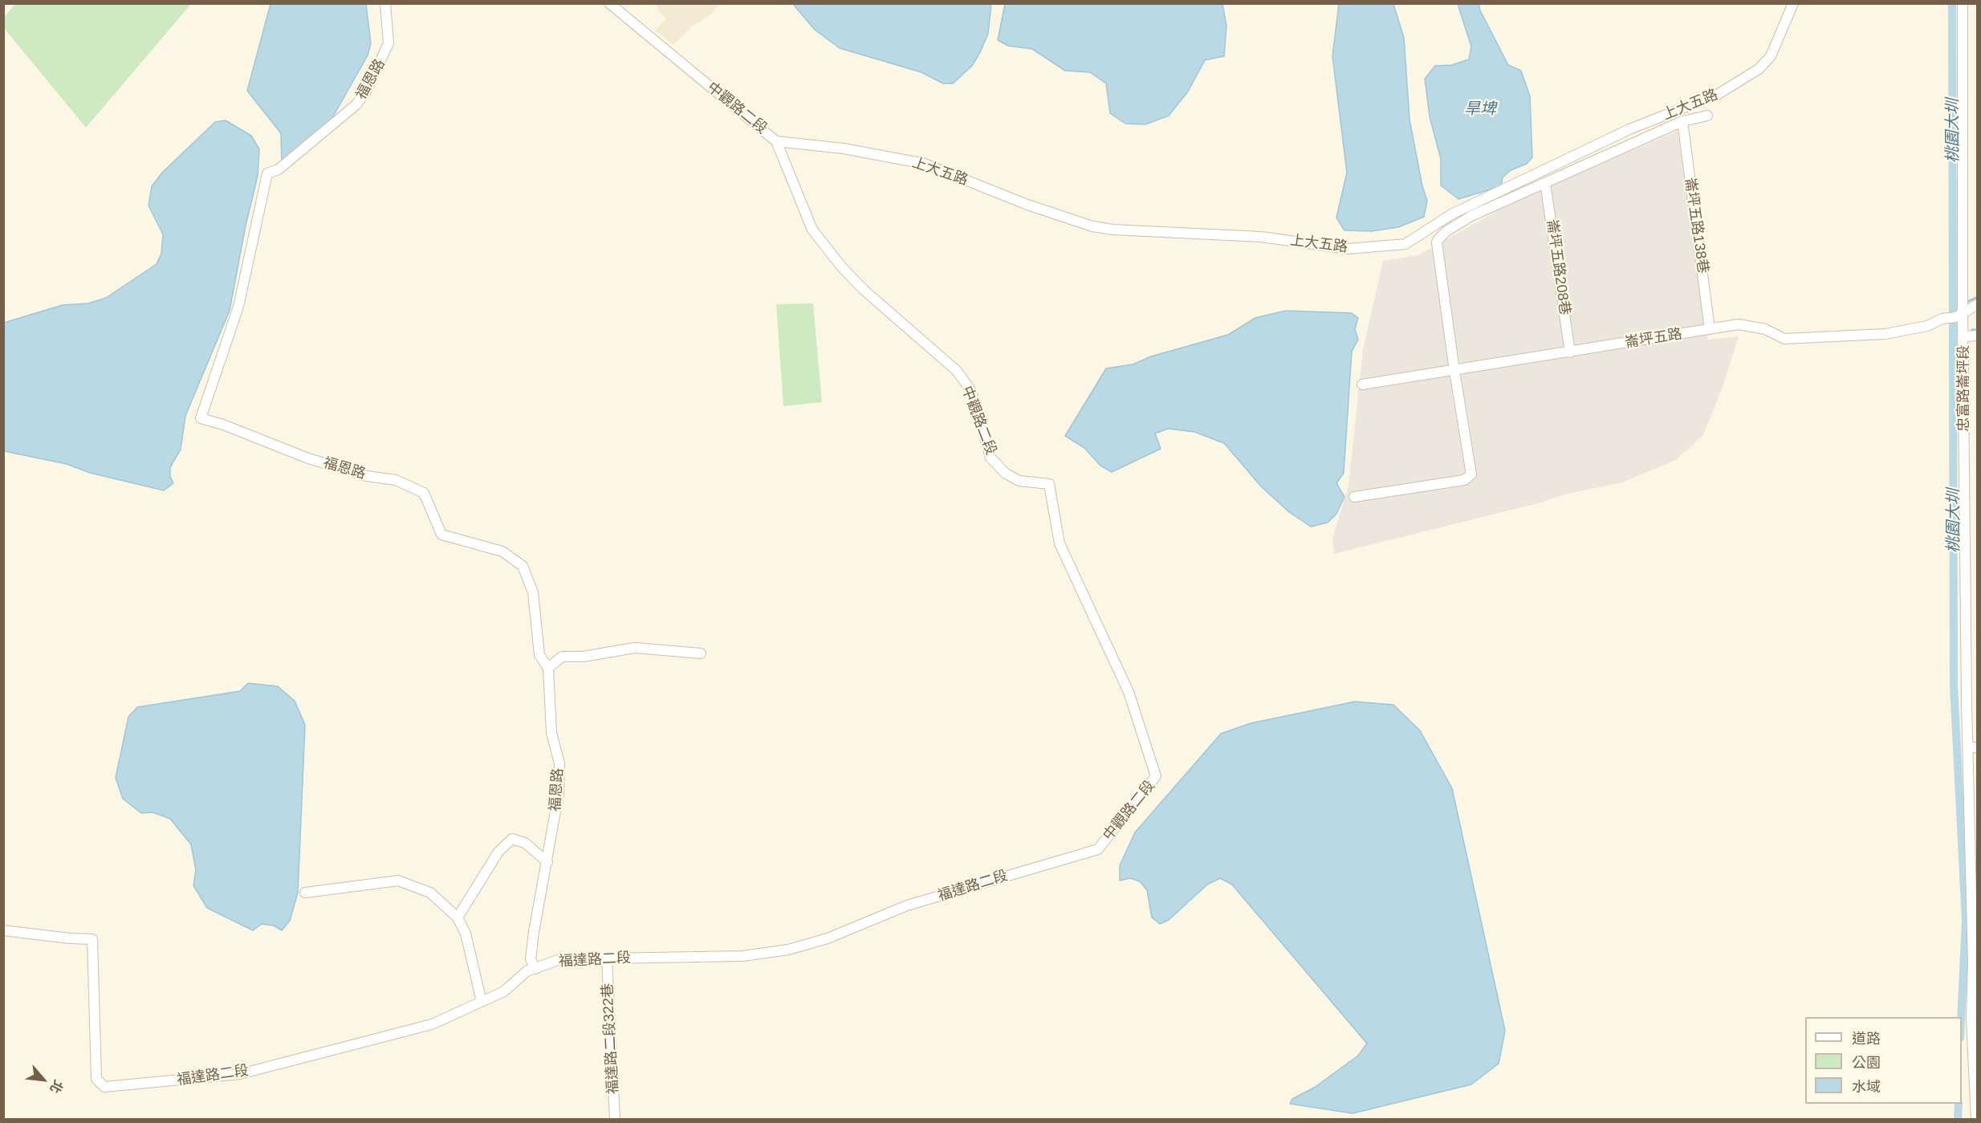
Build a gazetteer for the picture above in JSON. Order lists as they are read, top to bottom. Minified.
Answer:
{"streets":{"street":["福恩路","上大五路","中觀路二段","崙坪五路138巷","崙坪五路208巷","崙坪五路","忠富路崙坪段","福達路二段","福達路二段322巷"]},"crossings":[["福恩路","福達路二段"],["上大五路","中觀路二段"],["中觀路二段","福達路二段"],["崙坪五路138巷","崙坪五路"],["崙坪五路208巷","崙坪五路"],["崙坪五路","忠富路崙坪段"],["福達路二段","福達路二段322巷"]],"water":["旱埤","桃園大圳"],"legend":["道路","公園","水域"],"north":"bottom right"}
